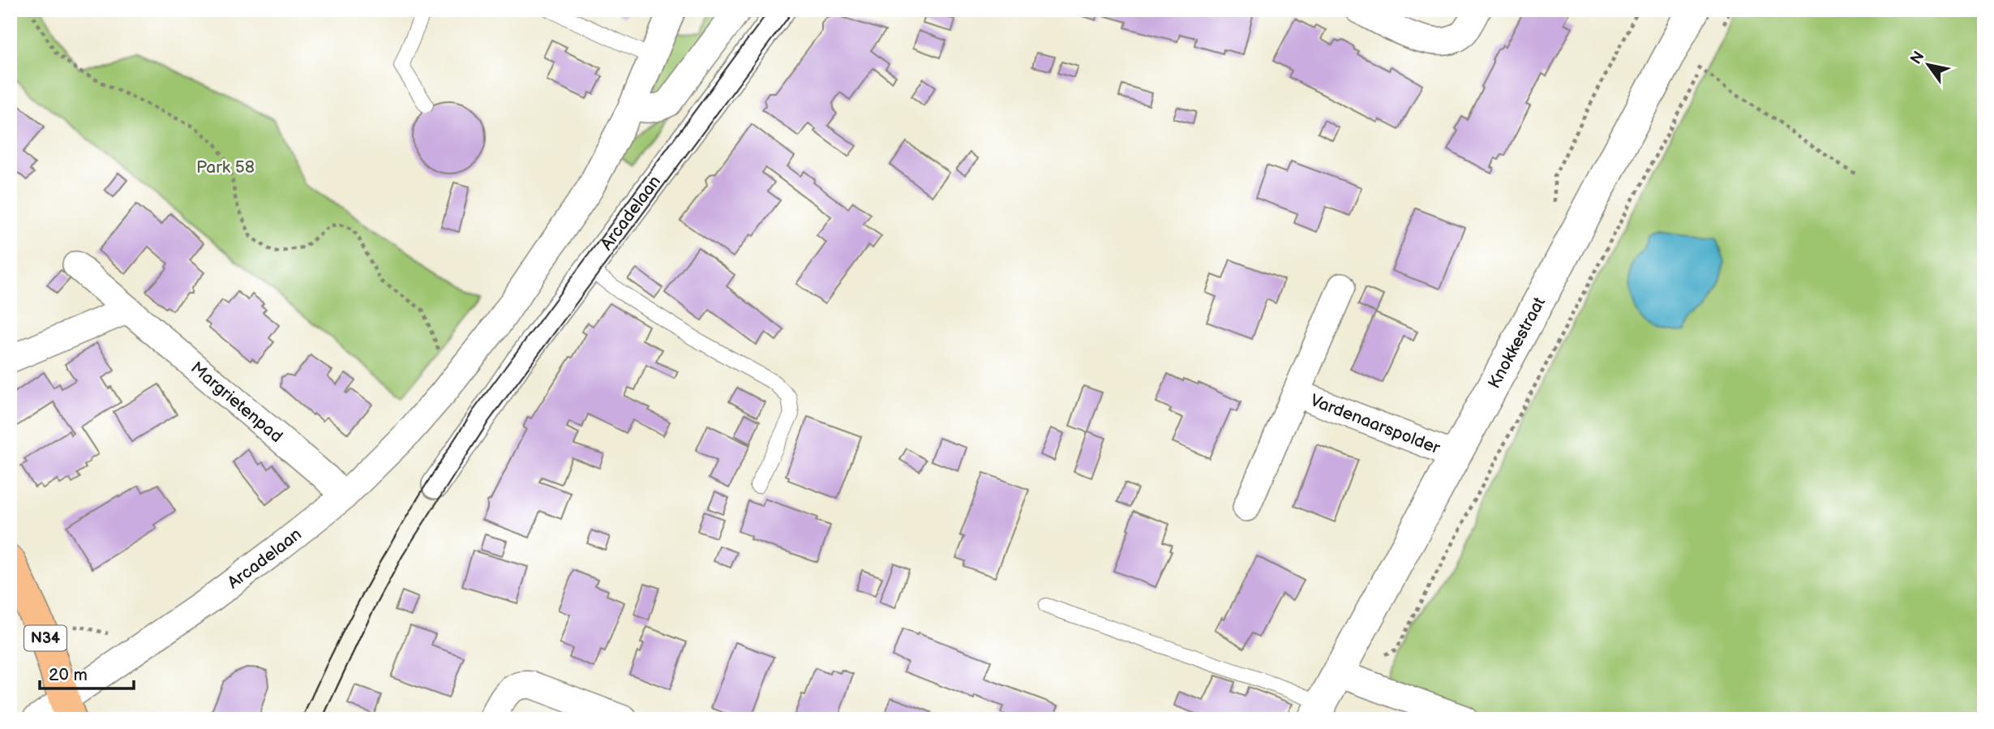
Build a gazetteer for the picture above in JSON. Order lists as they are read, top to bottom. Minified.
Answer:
{"streets":{"main road":["N34"],"street":["Arcadelaan","Knokkestraat","Margrietenpad","Vardenaarspolder"]},"crossings":[["Arcadelaan","Margrietenpad"],["Arcadelaan","N34"],["Knokkestraat","Vardenaarspolder"]],"parks":["Park 58"],"scale_bar":"20 m","north":"top left"}
